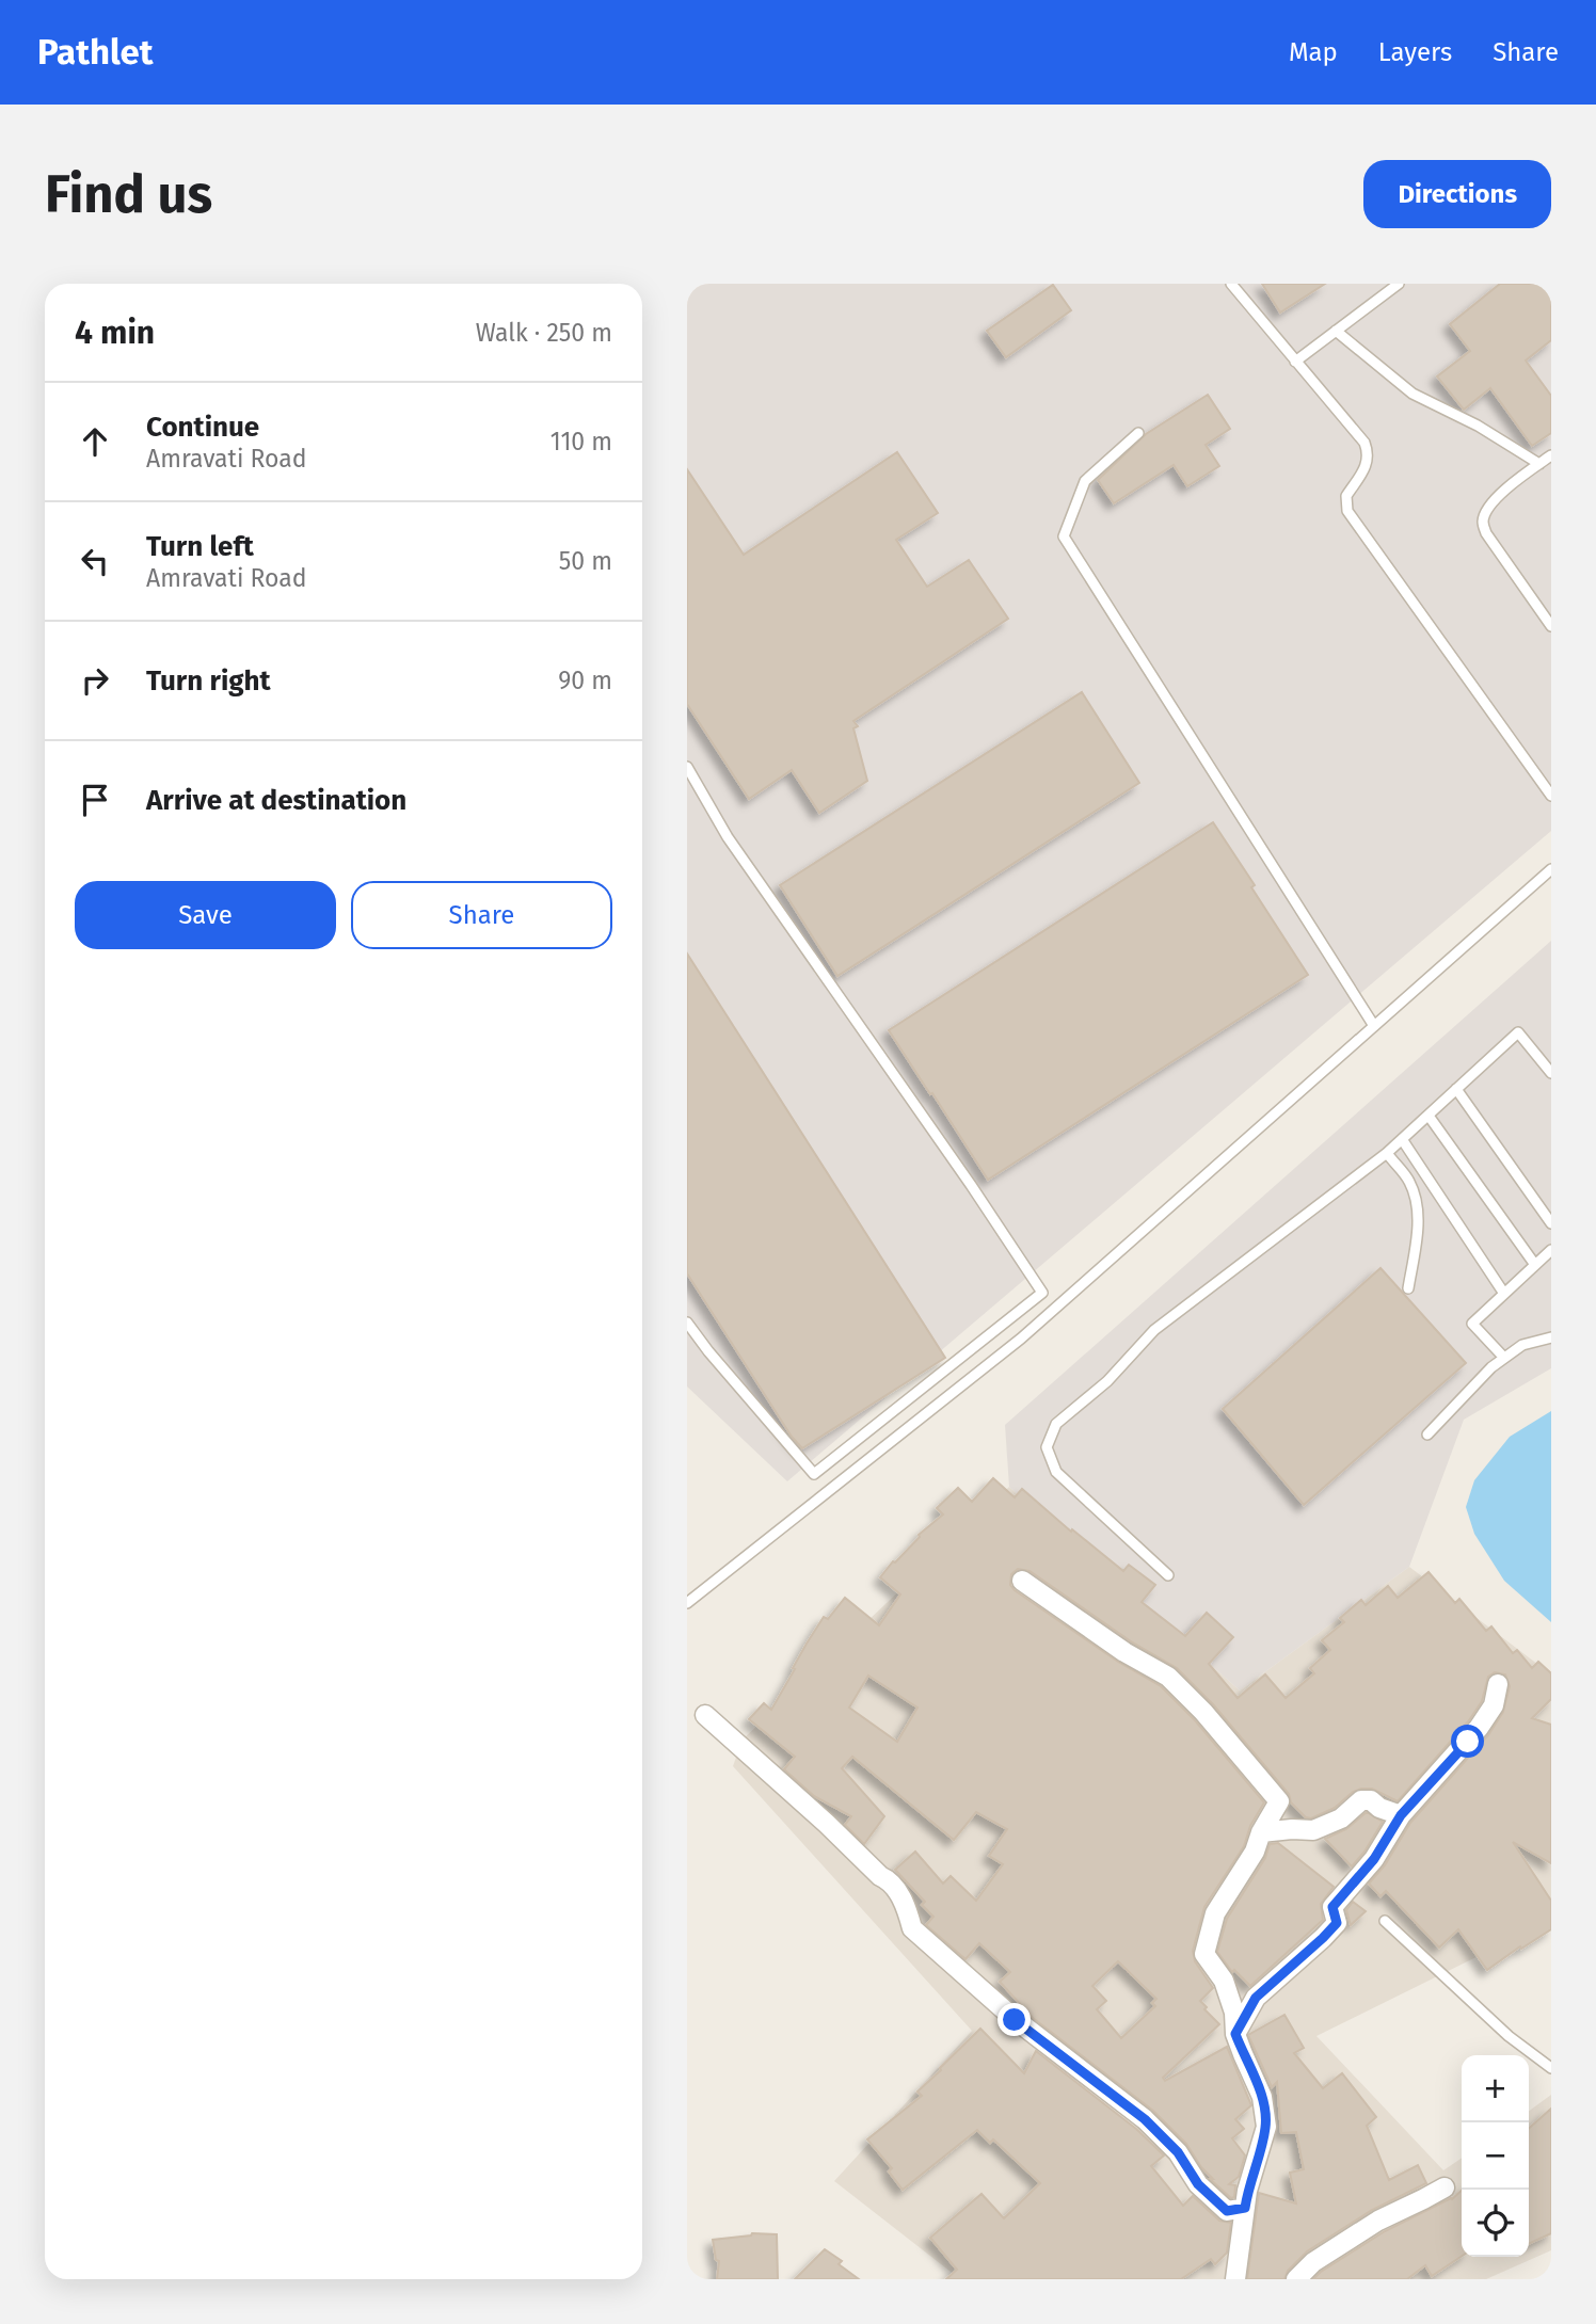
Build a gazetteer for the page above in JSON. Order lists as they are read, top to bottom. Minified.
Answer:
{"page":{"header":"Pathlet","nav":["Map","Layers","Share"],"buttons":["Directions",["Save","Share"]],"title":"Find us","heading":["4 min","Walk · 250 m"],"list":[["Continue","Amravati Road","110 m"],["Turn left","Amravati Road","50 m"],["Turn right","90 m"],"Arrive at destination"],"map_buttons":["+","−"]}}
